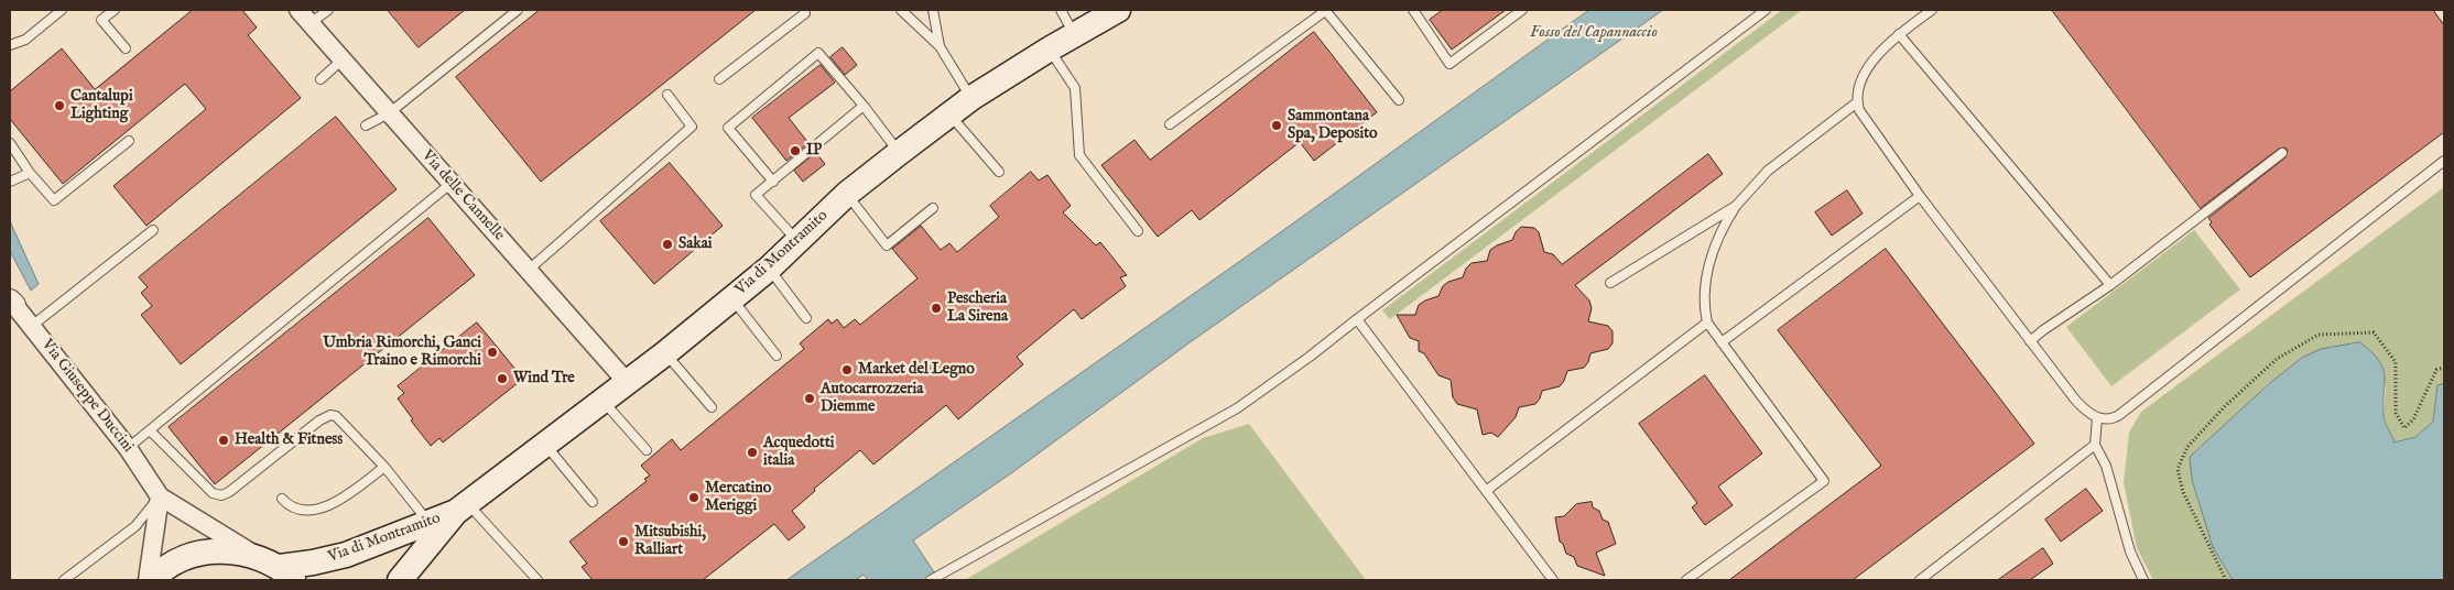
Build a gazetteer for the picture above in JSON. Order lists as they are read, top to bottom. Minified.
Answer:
{"streets":{"main road":["Via di Montramito"],"street":["Via delle Cannelle","Via Giuseppe Duccini"]},"crossings":[["Via delle Cannelle","Via di Montramito"],["Via di Montramito","Via Giuseppe Duccini"]],"water":["Fosso del Capannaccio"],"places":["Cantalupi Lighting","Sammontana Spa, Deposito","IP","Sakai","Pescheria La Sirena","Umbria Rimorchi, Ganci Traino e Rimorchi","Market del Legno","Wind Tre","Autocarrozzeria Diemme","Health & Fitness","Acquedotti italia","Mercatino Meriggi","Mitsubishi, Ralliart"]}
